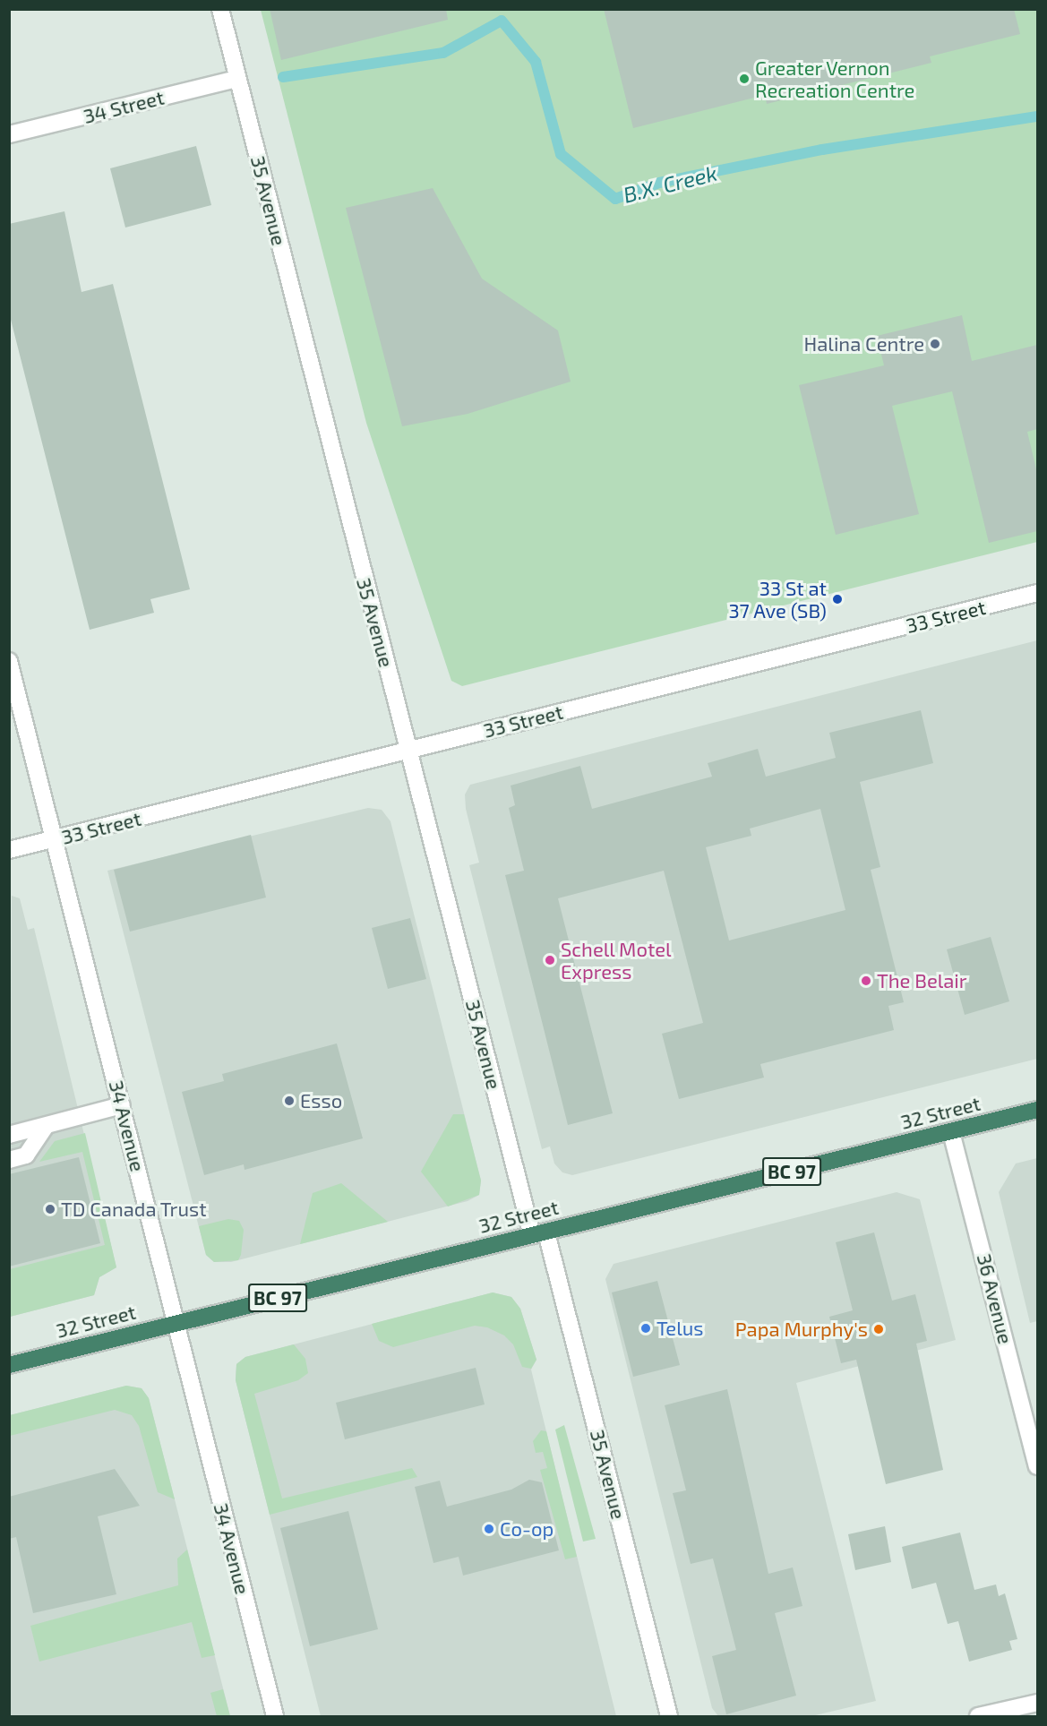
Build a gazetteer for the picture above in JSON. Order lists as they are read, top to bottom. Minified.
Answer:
{"streets":{"highway":["32 Street","BC 97"],"street":["34 Street","35 Avenue","33 Street","34 Avenue","36 Avenue"]},"crossings":[["34 Street","35 Avenue"],["35 Avenue","33 Street"],["35 Avenue","32 Street"],["33 Street","34 Avenue"],["32 Street","34 Avenue"],["32 Street","36 Avenue"]],"water":["B.X. Creek"],"places":["Greater Vernon Recreation Centre","Halina Centre","33 St at 37 Ave (SB)","Schell Motel Express","The Belair","Esso","TD Canada Trust","Telus","Papa Murphy's","Co-op"]}
